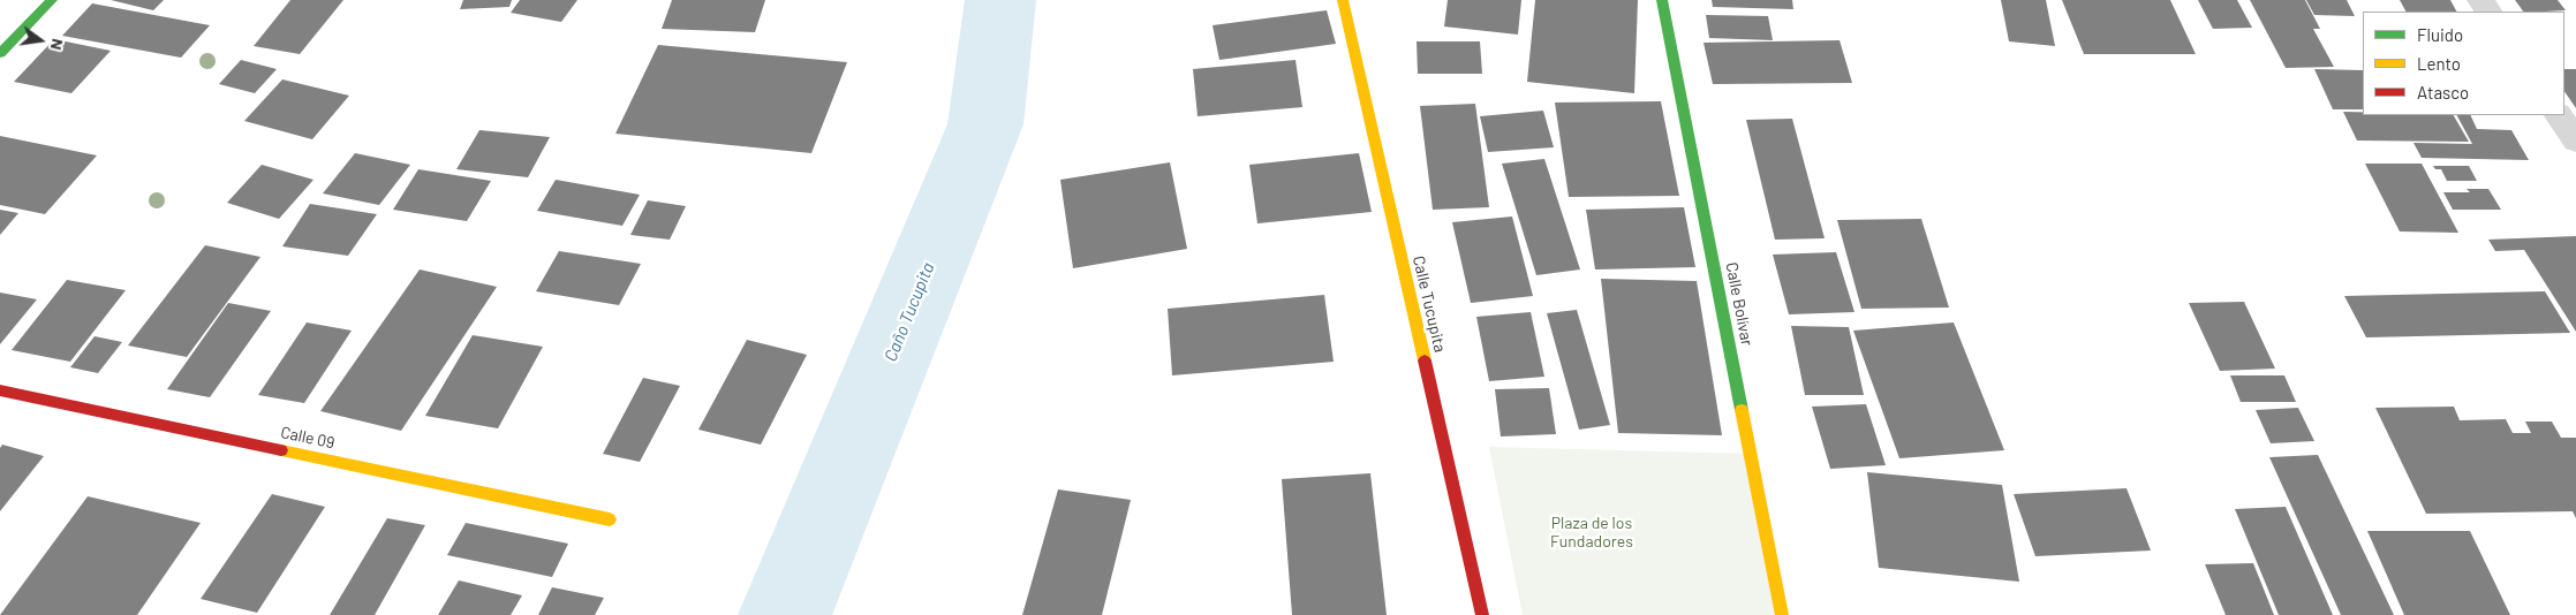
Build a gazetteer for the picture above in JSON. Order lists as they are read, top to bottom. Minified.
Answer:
{"streets":{"street":["Calle Tucupita","Calle Bolívar","Calle 09"]},"water":["Caño Tucupita"],"parks":["Plaza de los Fundadores"],"legend":["Fluido","Lento","Atasco"],"north":"right"}
